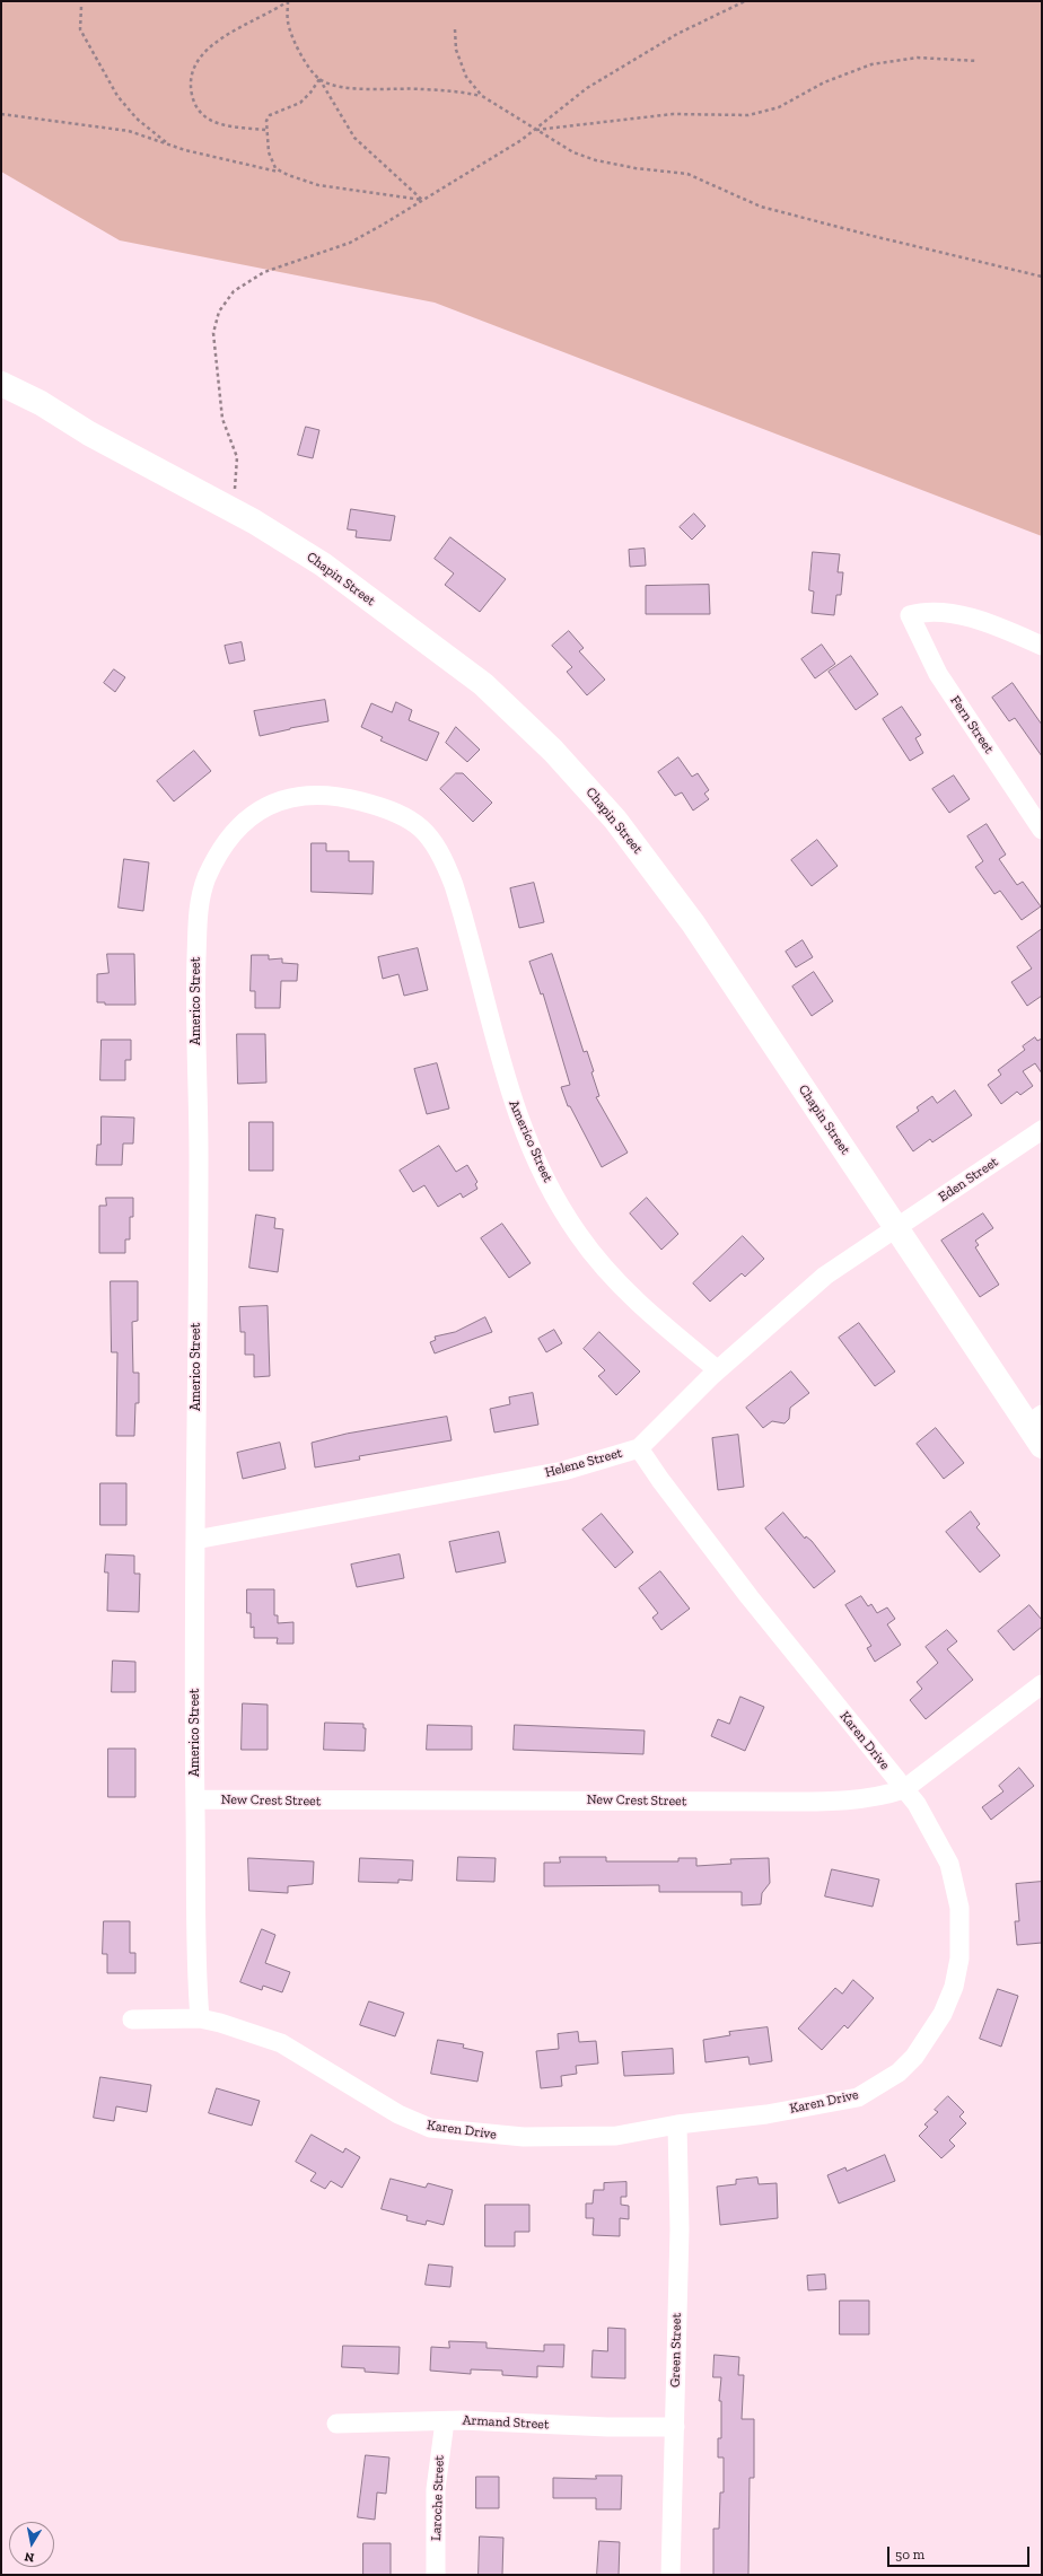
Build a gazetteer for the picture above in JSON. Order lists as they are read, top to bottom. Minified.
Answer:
{"streets":{"main road":["Chapin Street"],"street":["Fern Street","Americo Street","Eden Street","Helene Street","Karen Drive","New Crest Street","Green Street","Armand Street","Laroche Street"]},"crossings":[["Chapin Street","Eden Street"],["Chapin Street","Helene Street"],["Americo Street","Helene Street"],["Americo Street","Karen Drive"],["Americo Street","New Crest Street"],["Eden Street","Helene Street"],["Helene Street","Karen Drive"],["Karen Drive","New Crest Street"],["Karen Drive","Green Street"],["Green Street","Armand Street"],["Armand Street","Laroche Street"]],"scale_bar":"50 m","north":"bottom"}
